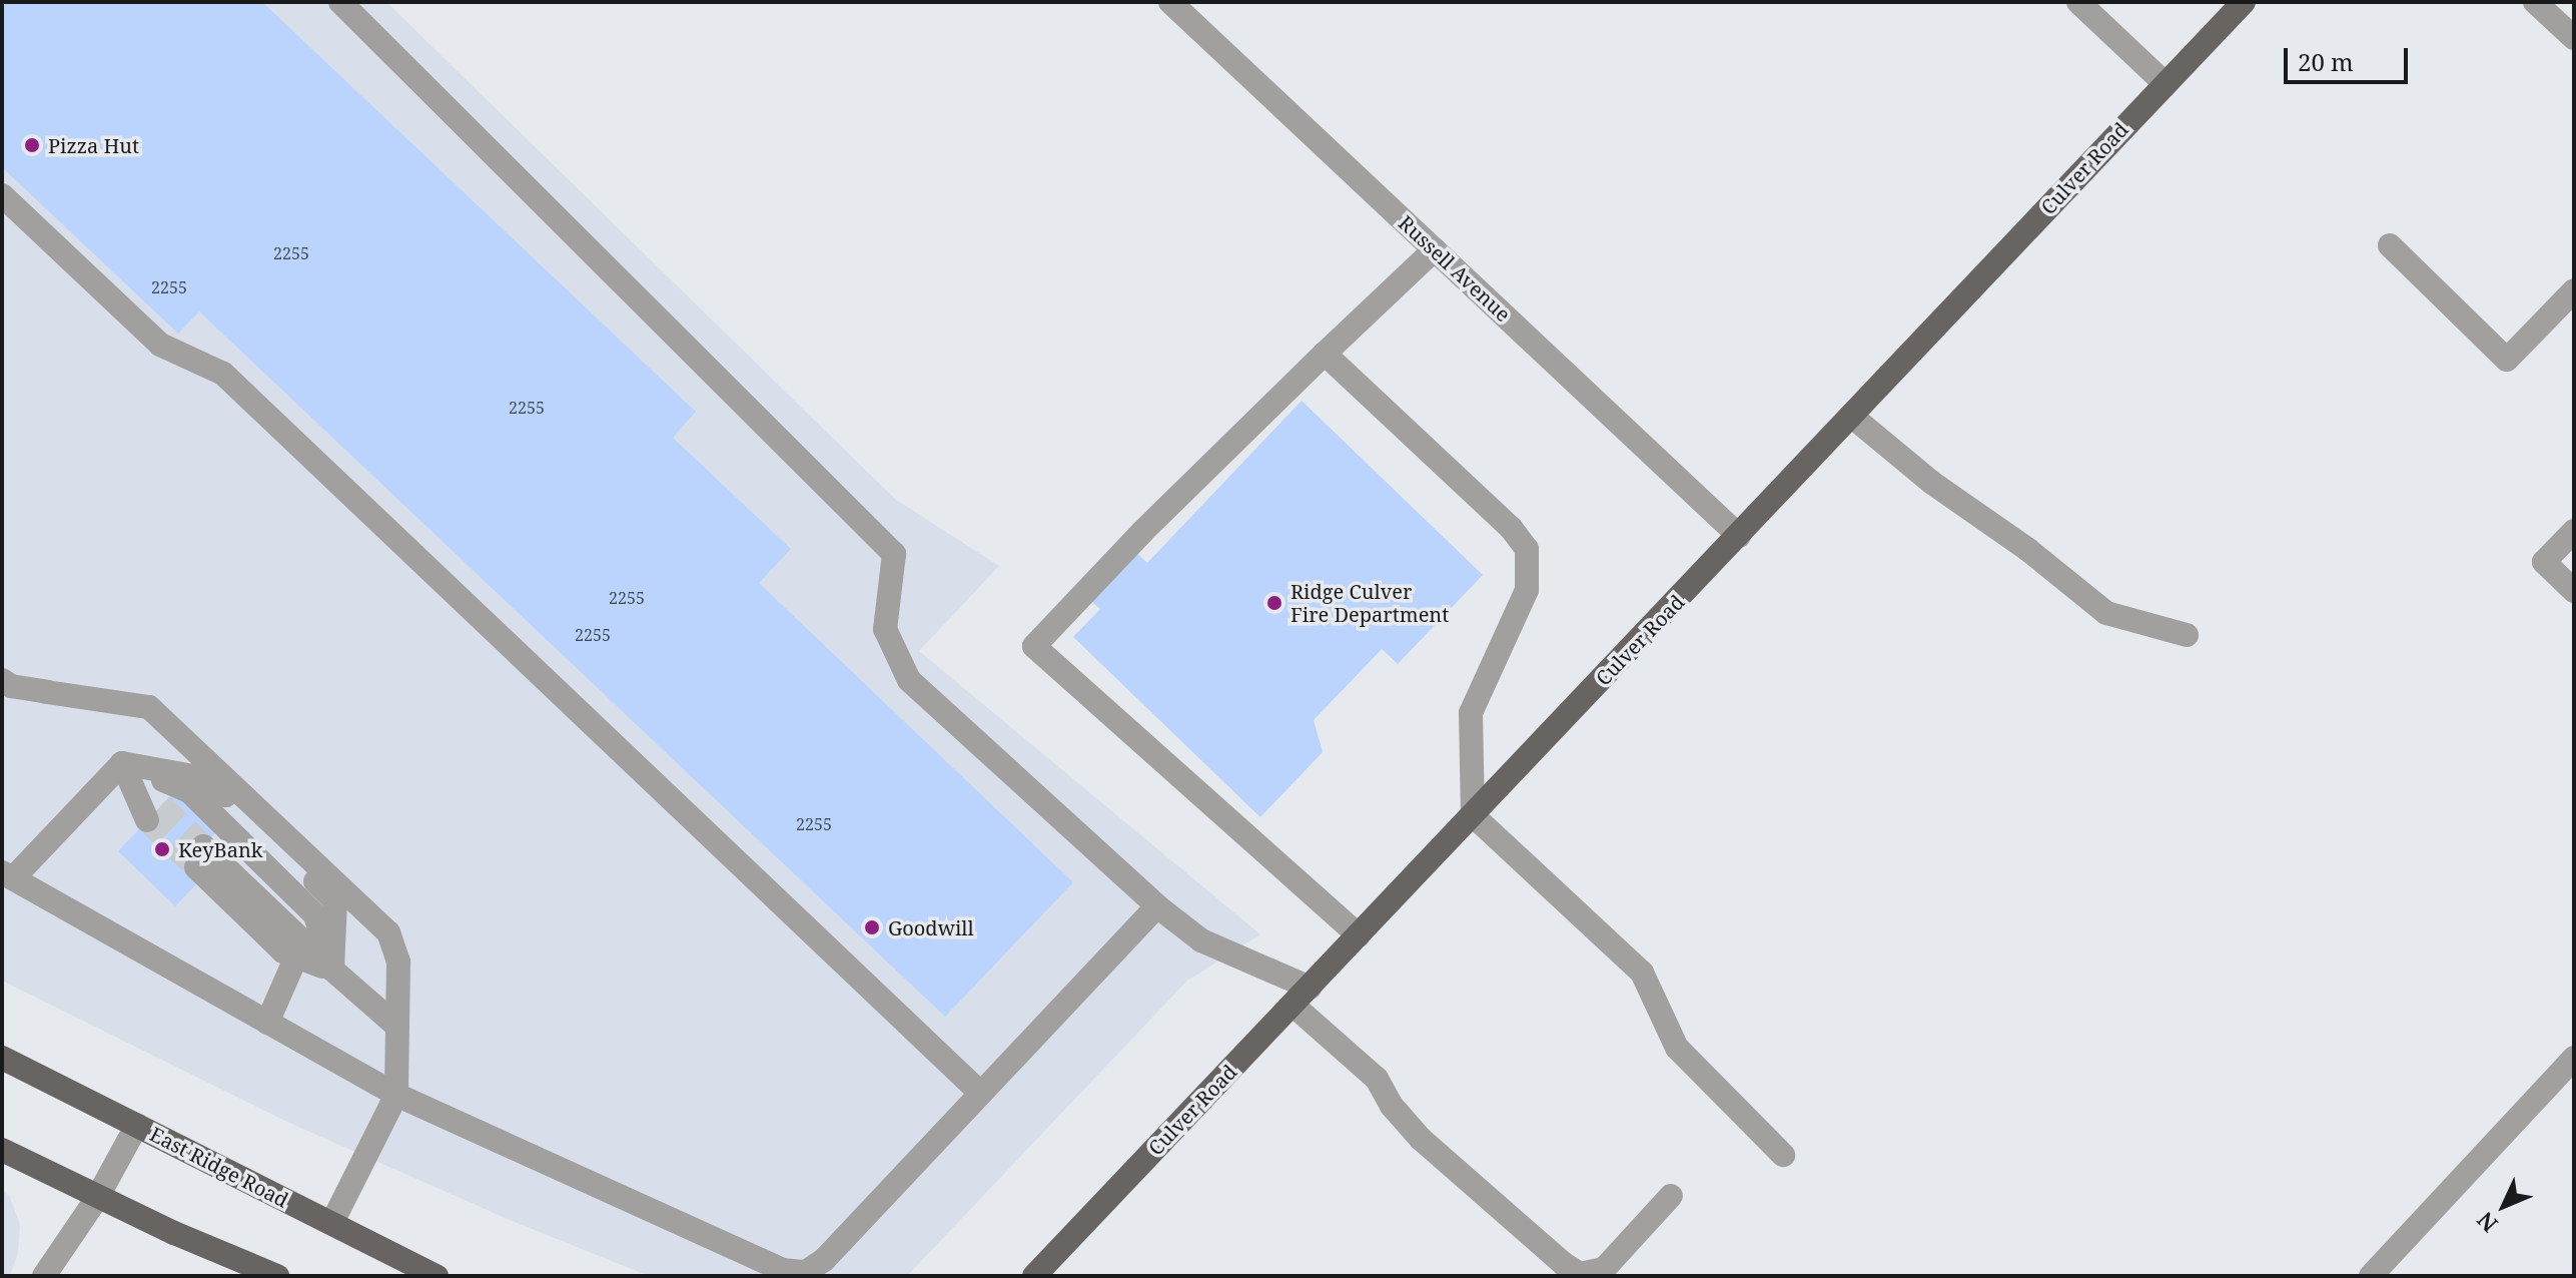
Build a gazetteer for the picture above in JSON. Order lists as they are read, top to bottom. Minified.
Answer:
{"streets":{"main road":["Culver Road","East Ridge Road"],"street":["Russell Avenue"]},"crossings":[["Culver Road","Russell Avenue"]],"places":["Pizza Hut","Ridge Culver Fire Department","KeyBank","Goodwill"],"house_numbers":["2255","2255","2255","2255","2255","2255"],"scale_bar":"20 m","north":"bottom left"}
